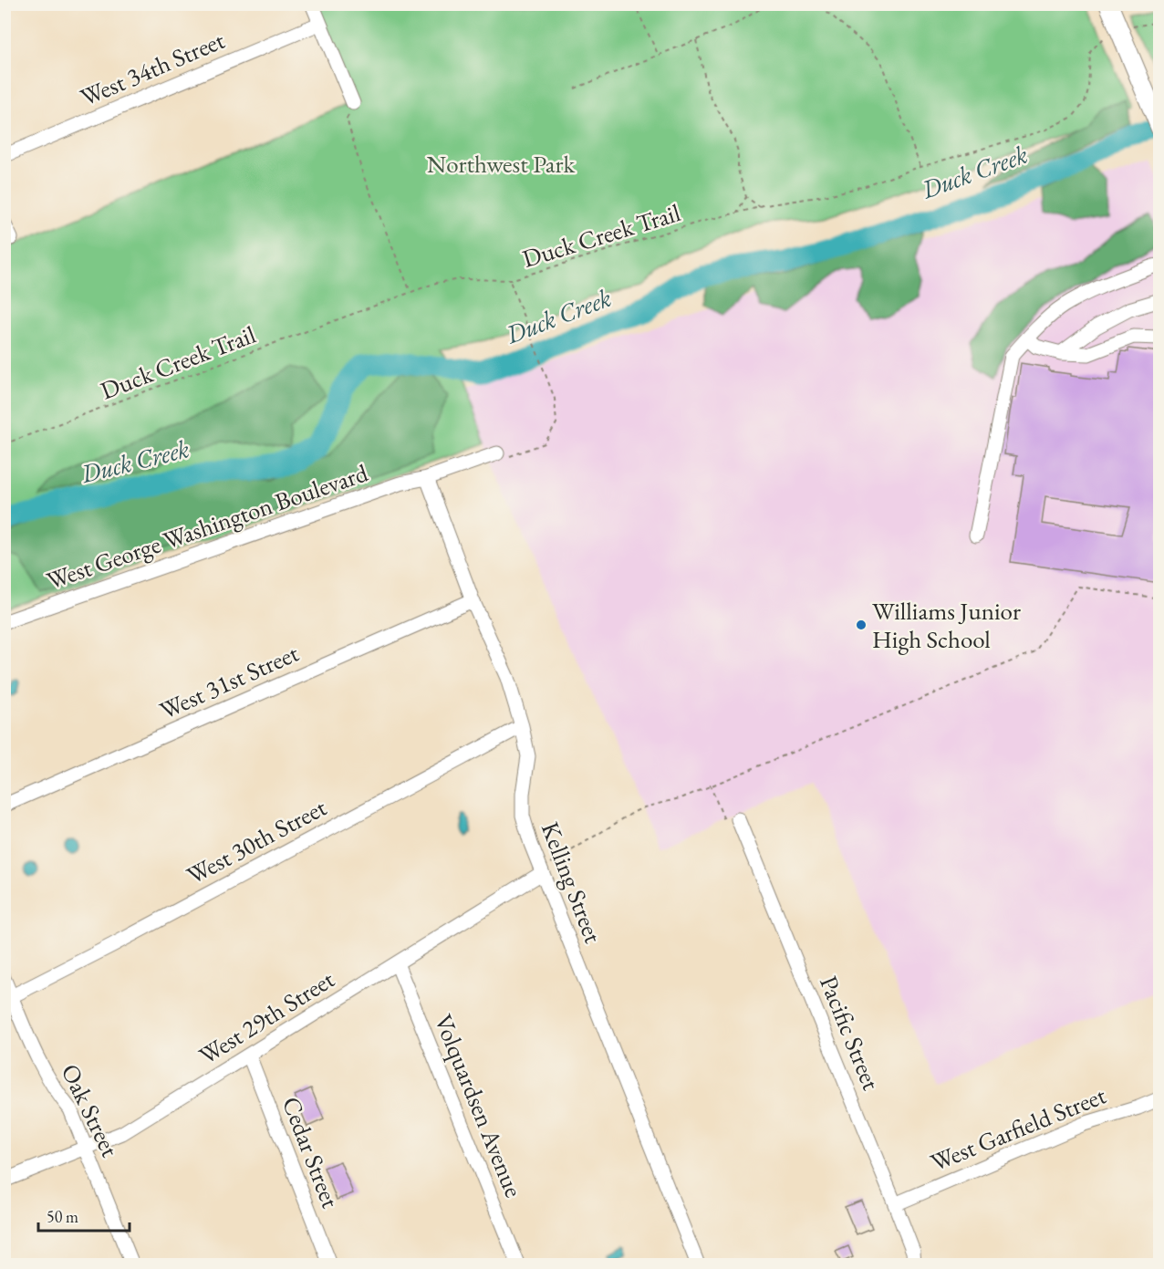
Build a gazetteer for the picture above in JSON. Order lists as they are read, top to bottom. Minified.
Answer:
{"streets":{"street":["West 34th Street","West George Washington Boulevard","West 31st Street","West 30th Street","Kelling Street","West 29th Street","Pacific Street","Volquardsen Avenue","Oak Street","West Garfield Street","Cedar Street"],"path":["Duck Creek Trail"]},"crossings":[["West George Washington Boulevard","Kelling Street"],["West 31st Street","Kelling Street"],["West 30th Street","Kelling Street"],["West 30th Street","Oak Street"],["Kelling Street","West 29th Street"],["West 29th Street","Volquardsen Avenue"],["West 29th Street","Oak Street"],["West 29th Street","Cedar Street"],["Pacific Street","West Garfield Street"]],"water":["Duck Creek"],"parks":["Northwest Park"],"places":["Williams Junior High School"],"scale_bar":"50 m"}
